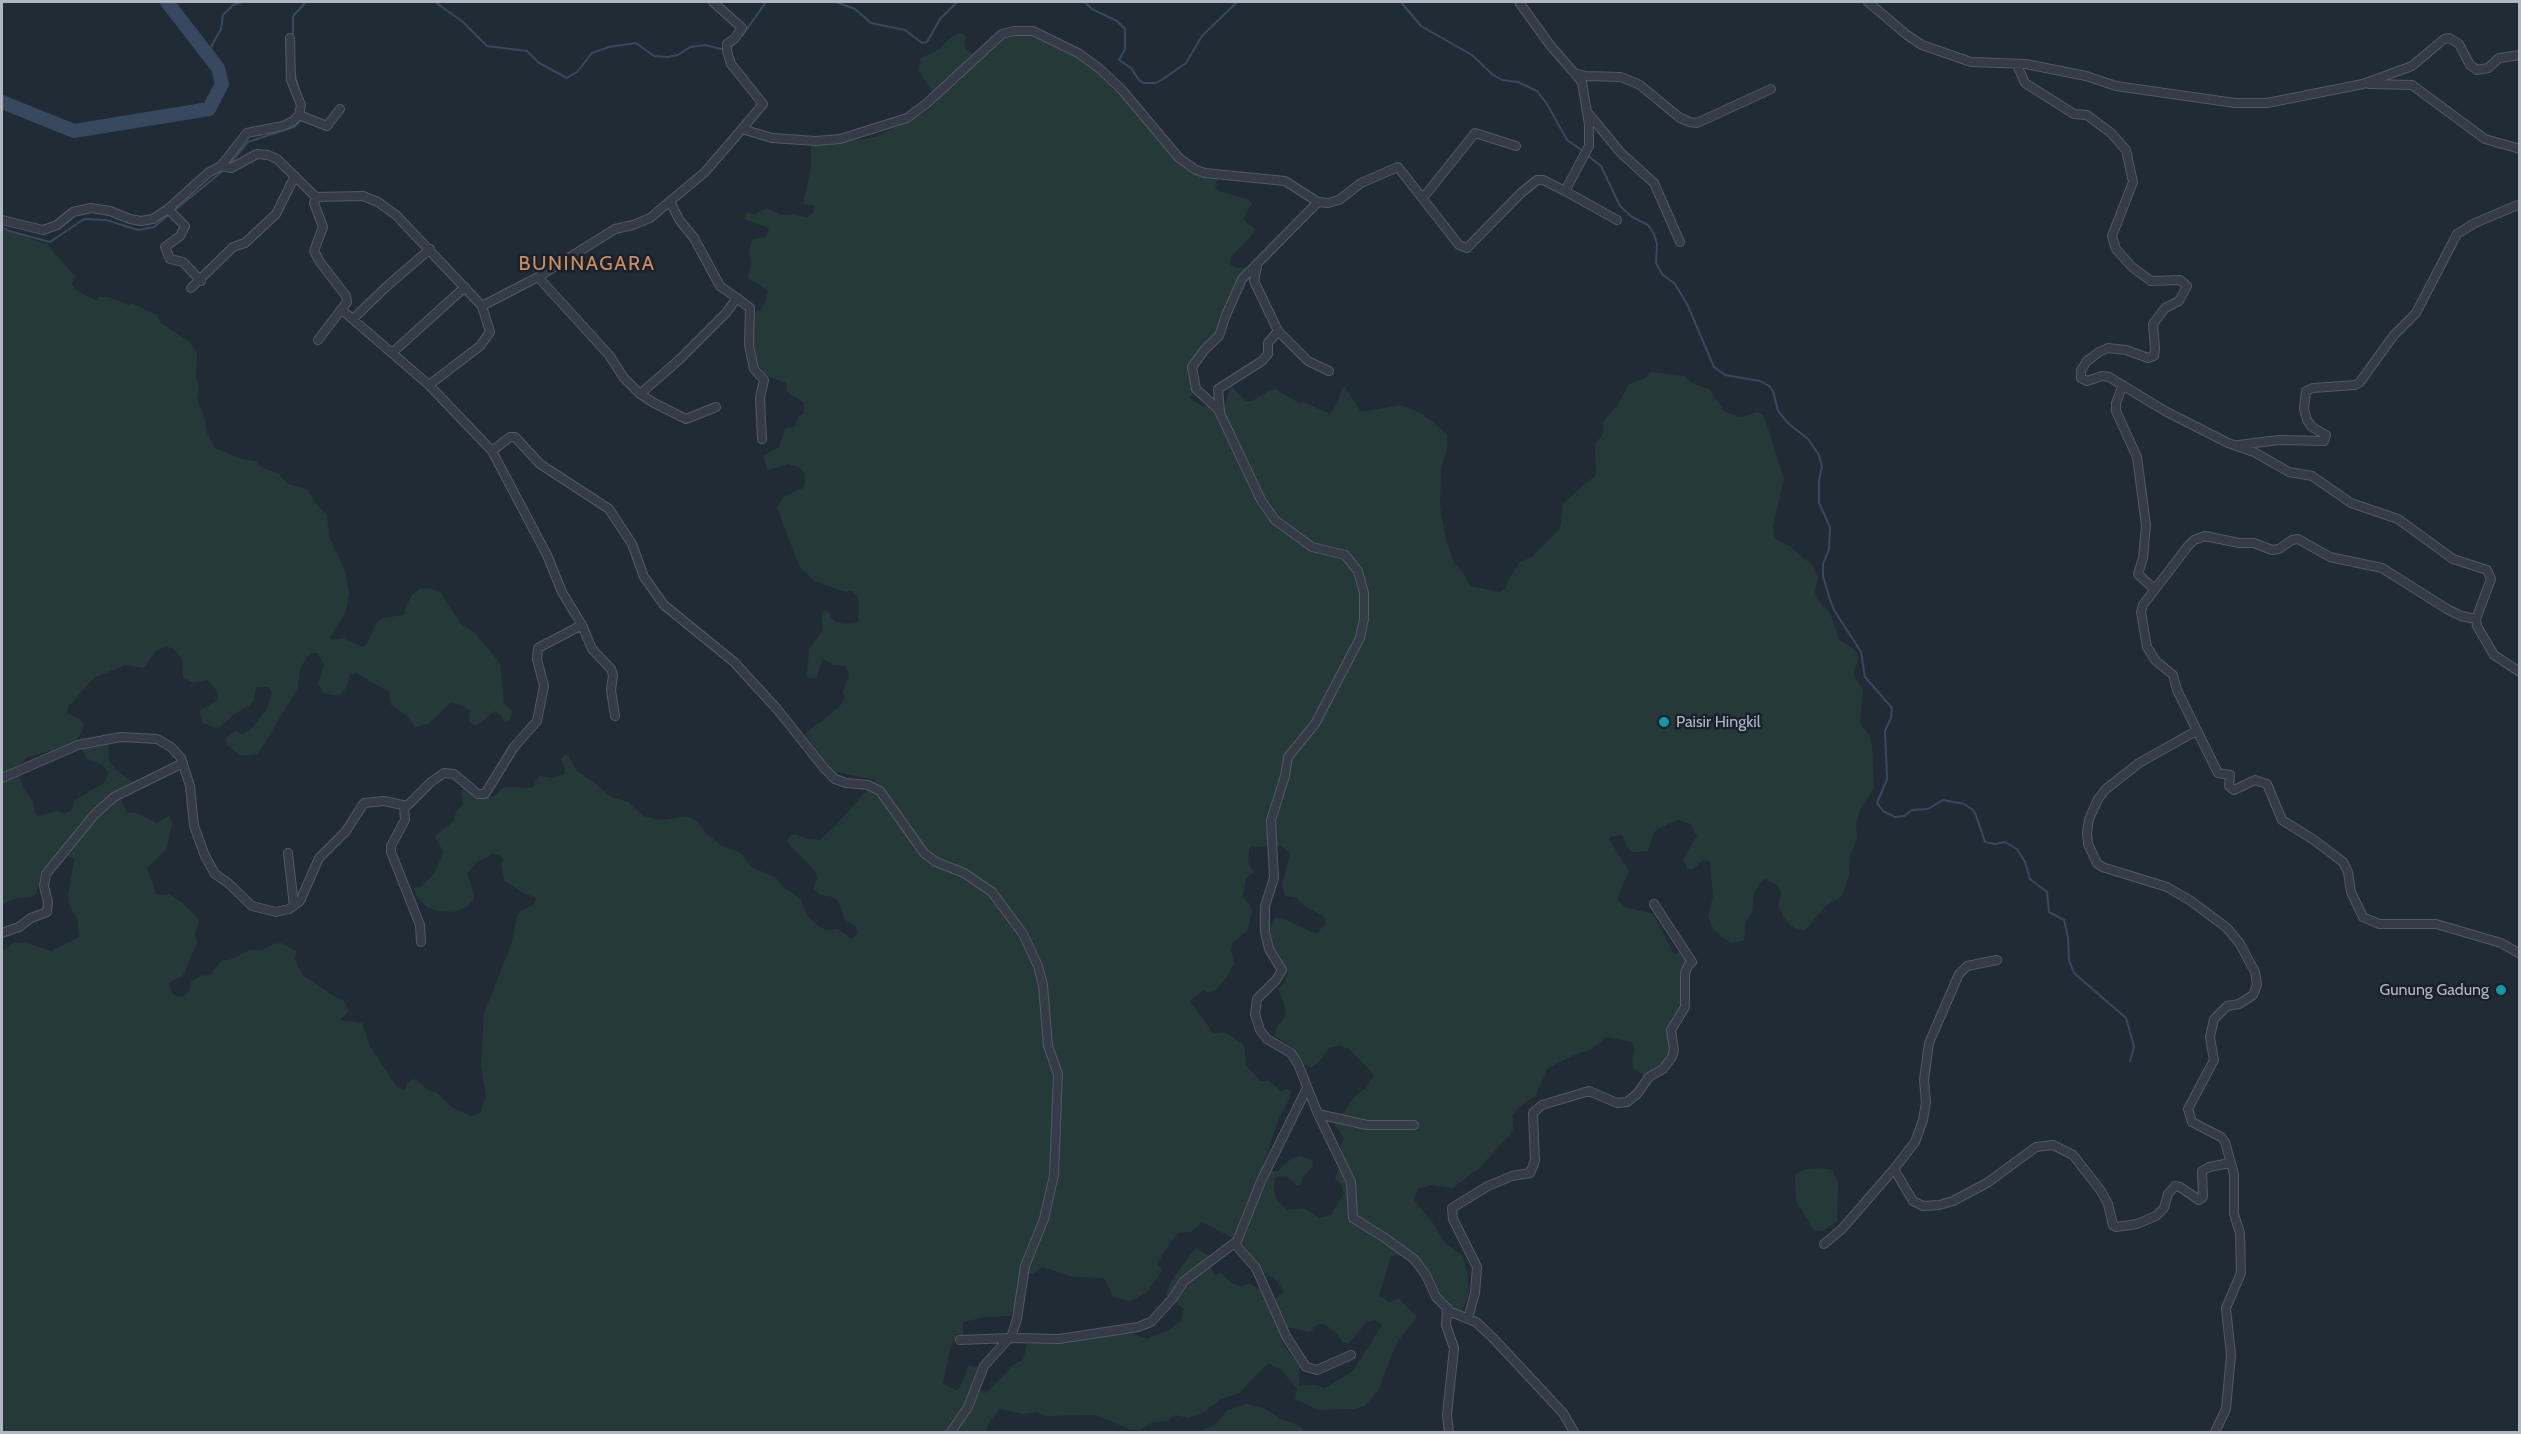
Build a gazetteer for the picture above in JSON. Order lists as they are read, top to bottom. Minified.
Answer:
{"districts":["BUNINAGARA"],"places":["Paisir Hingkil","Gunung Gadung"]}
